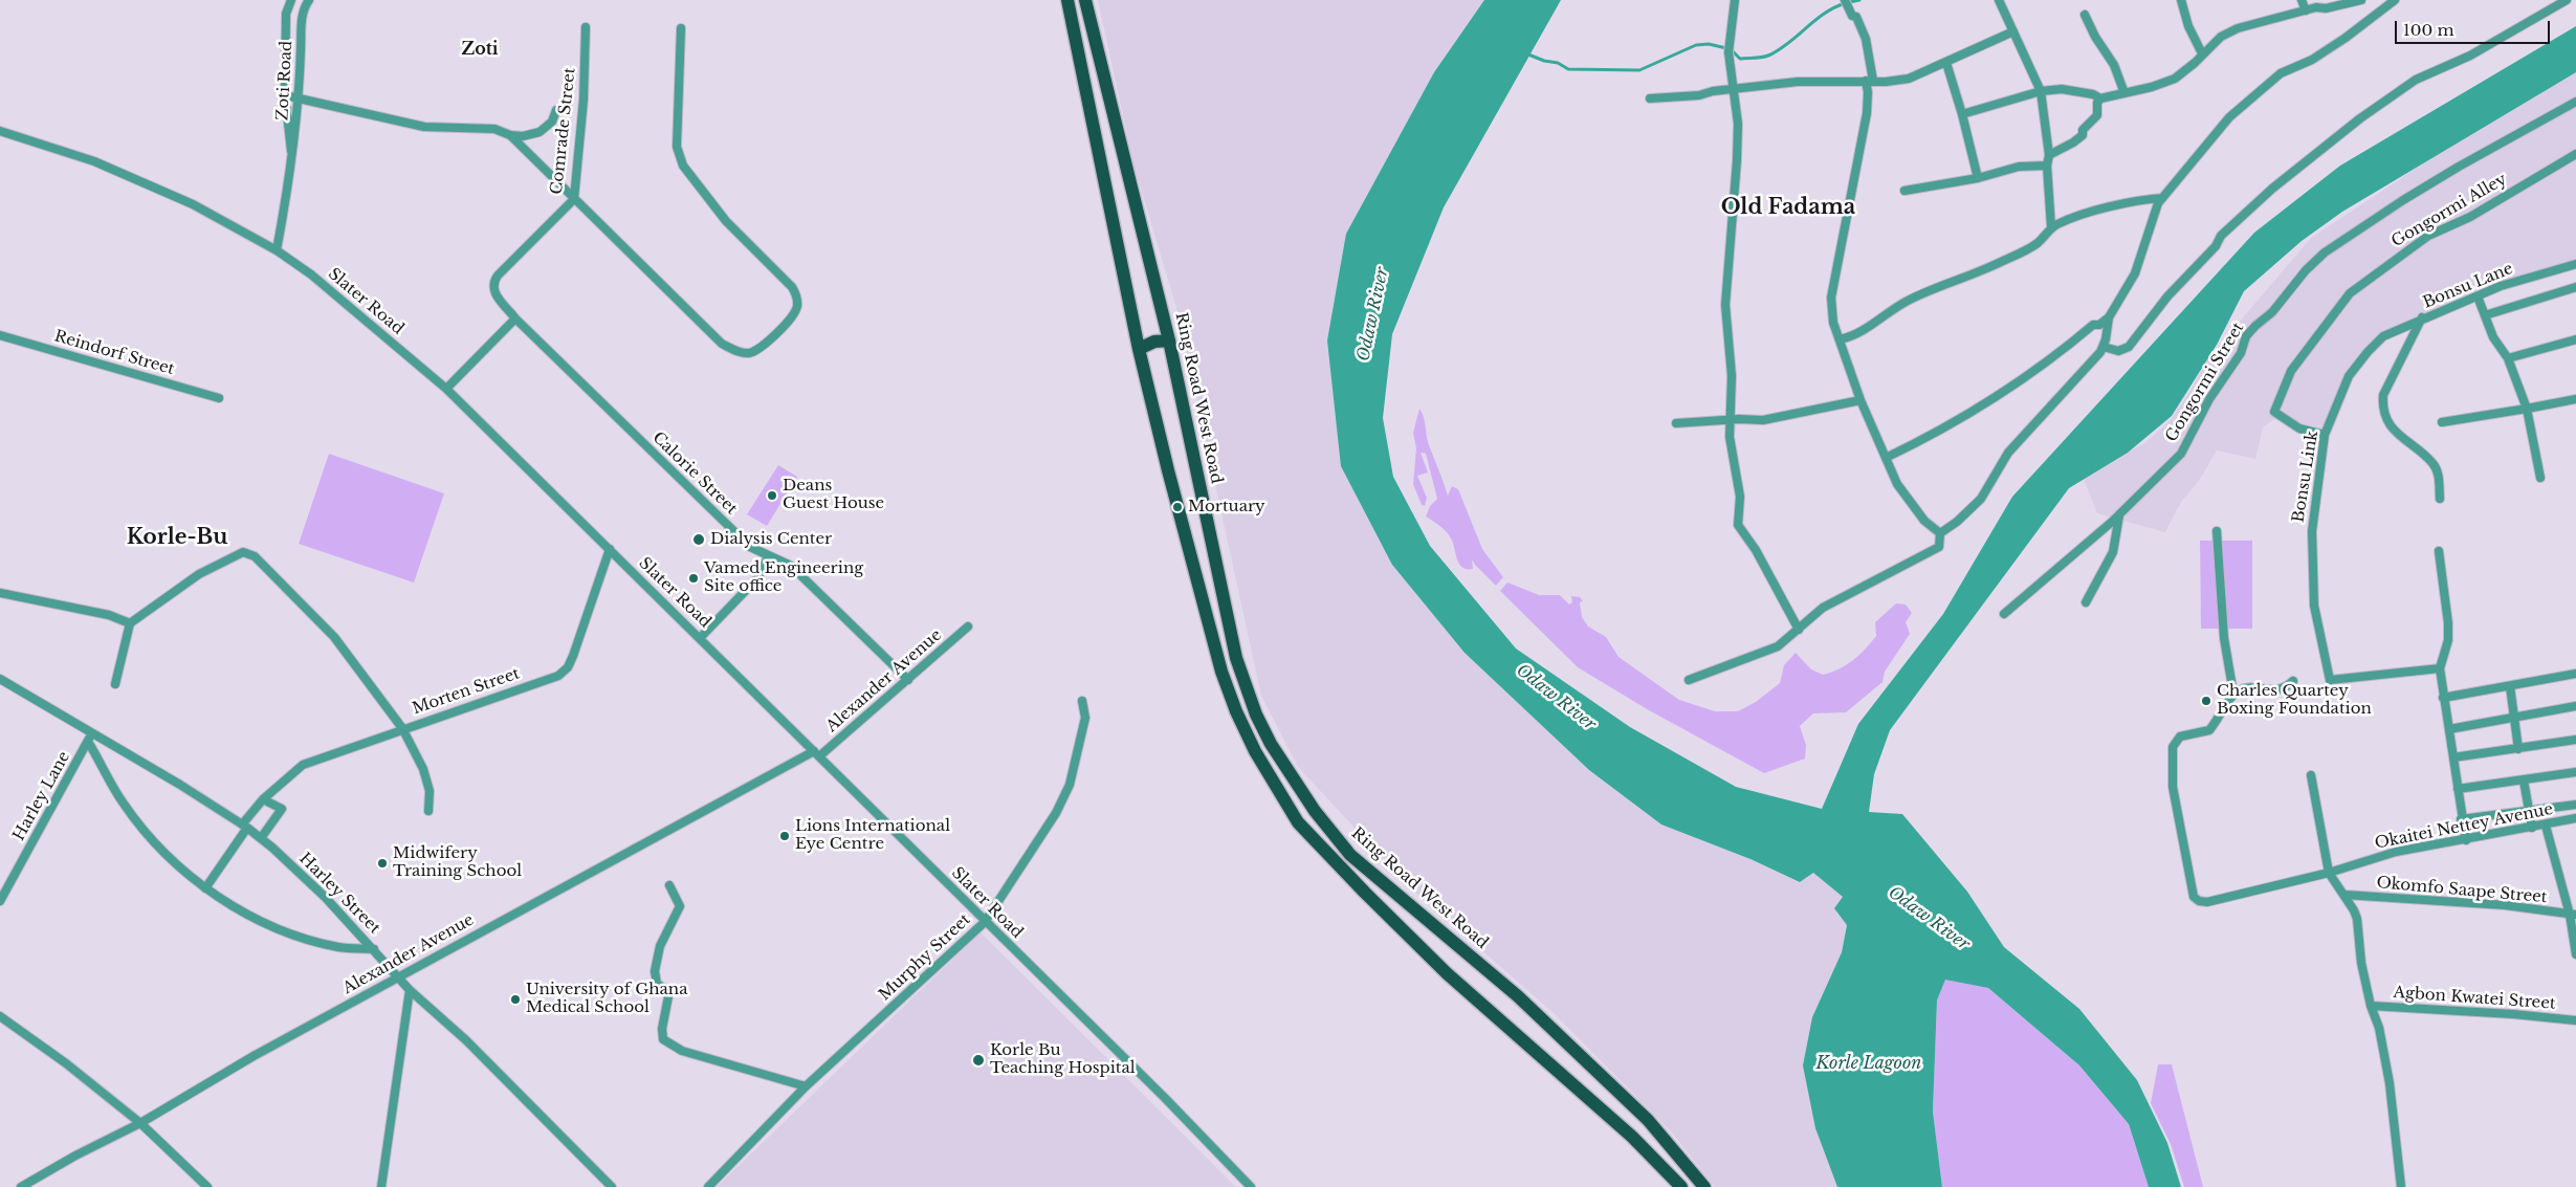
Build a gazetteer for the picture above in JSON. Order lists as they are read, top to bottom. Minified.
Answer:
{"streets":{"main road":["Ring Road West Road"],"street":["Zoti Road","Comrade Street","Gongormi Alley","Bonsu Lane","Slater Road","Reindorf Street","Gongormi Street","Calorie Street","Bonsu Link","Alexander Avenue","Morten Street","Harley Lane","Okaitei Nettey Avenue","Okomfo Saape Street","Harley Street","Murphy Street","Agbon Kwatei Street"]},"crossings":[["Zoti Road","Slater Road"],["Comrade Street","Calorie Street"],["Gongormi Alley","Bonsu Link"],["Bonsu Lane","Bonsu Link"],["Slater Road","Alexander Avenue"],["Slater Road","Morten Street"],["Slater Road","Murphy Street"],["Calorie Street","Alexander Avenue"],["Alexander Avenue","Harley Street"],["Morten Street","Harley Street"],["Harley Lane","Harley Street"]],"districts":["Zoti","Old Fadama","Korle-Bu"],"water":["Odaw River","Korle Lagoon"],"places":["Deans Guest House","Mortuary","Dialysis Center","Vamed Engineering Site office","Charles Quartey Boxing Foundation","Lions International Eye Centre","Midwifery Training School","University of Ghana Medical School","Korle Bu Teaching Hospital"],"scale_bar":"100 m"}
